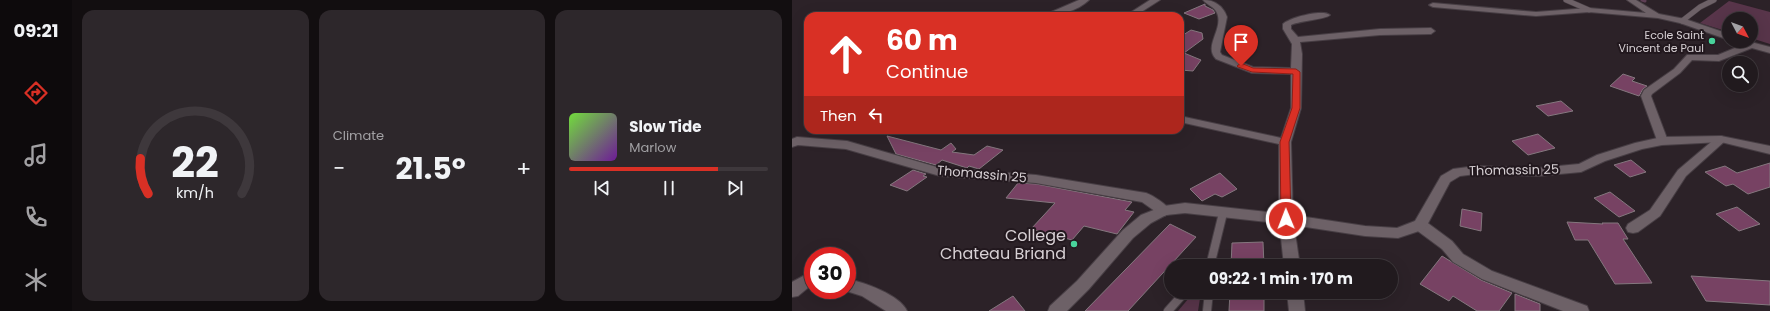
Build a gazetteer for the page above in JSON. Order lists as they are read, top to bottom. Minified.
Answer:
{"streets":{"street":["Thomassin 25"]},"places":["Ecole Saint Vincent de Paul","College Chateau Briand"],"north":"bottom right","page":{"tabs":"09:21","tile":"Climate","turn":["60 m","Continue"],"then":"Then","song":["Slow Tide","Marlow"],"heat":["−","21.5°","+"],"limit":"30","trip":"09:22 · 1 min · 170 m","gauge":["22","km/h"]}}
